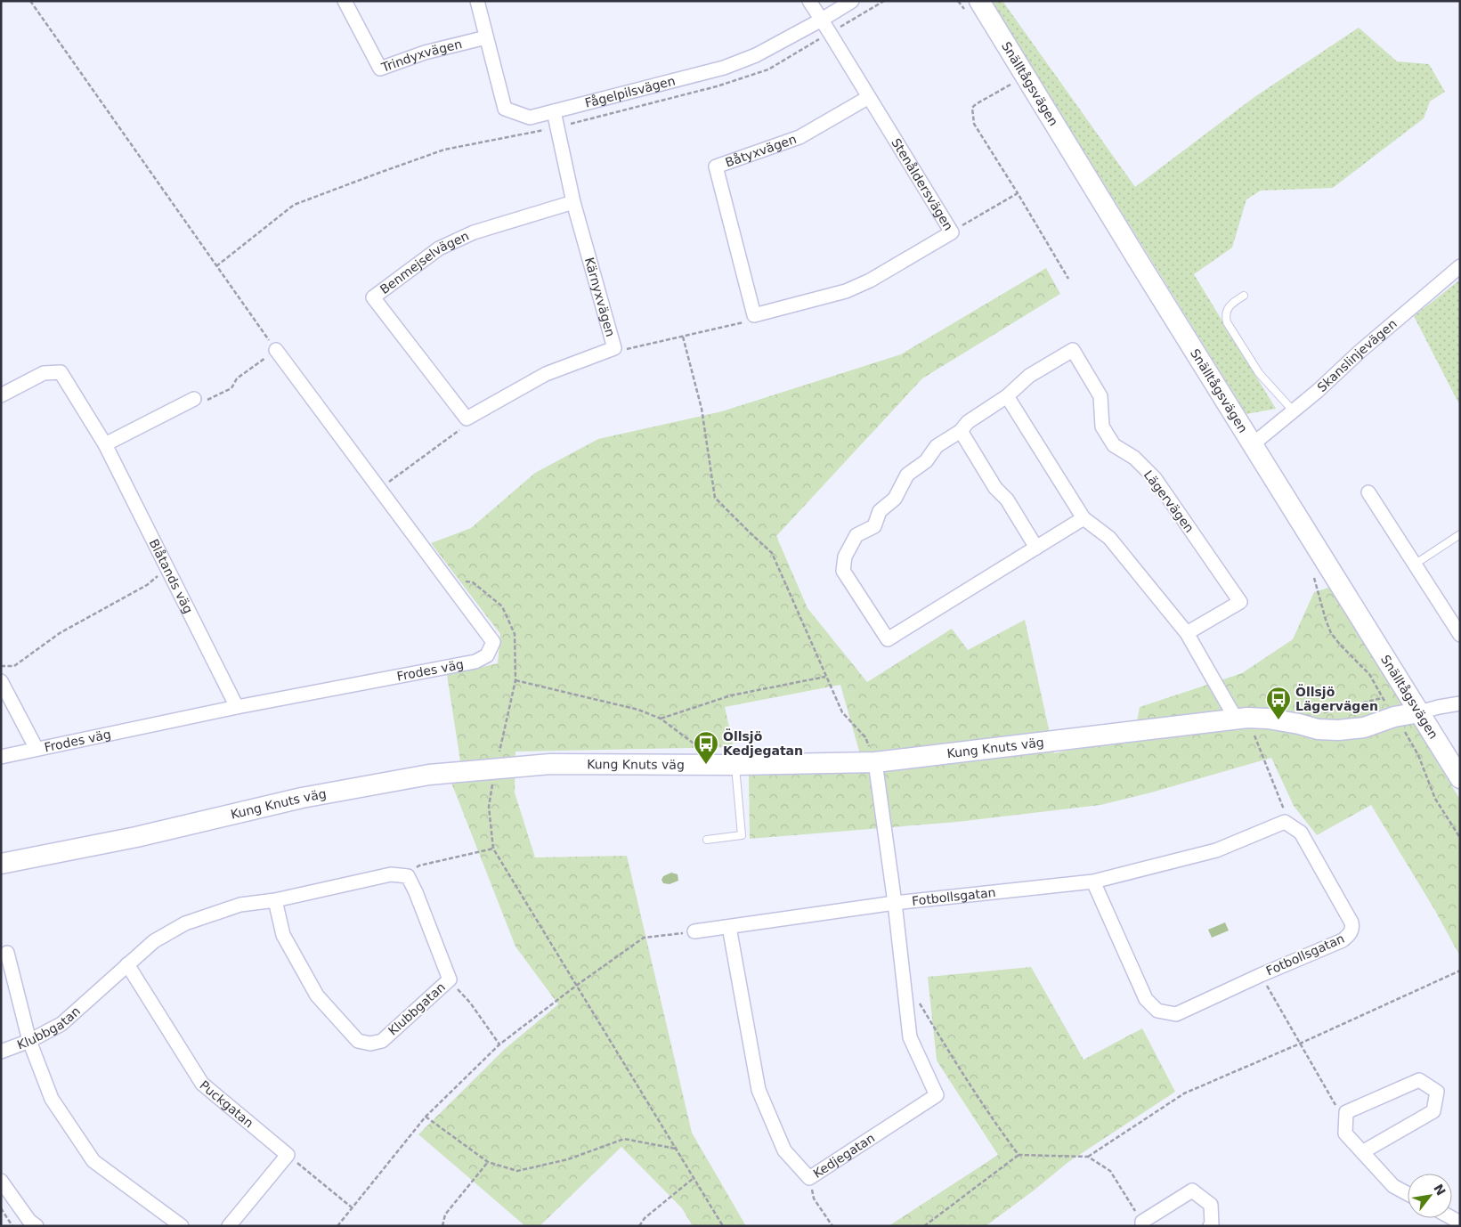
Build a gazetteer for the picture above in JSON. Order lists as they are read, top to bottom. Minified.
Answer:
{"streets":{"street":["Trindyxvägen","Snälltågsvägen","Fågelpilsvägen","Båtyxvägen","Stenåldersvägen","Benmejselvägen","Kärnyxvägen","Skanslinjevägen","Lägervägen","Blåtands väg","Frodes väg","Kung Knuts väg","Fotbollsgatan","Klubbgatan","Puckgatan","Kedjegatan"]},"crossings":[["Trindyxvägen","Fågelpilsvägen"],["Snälltågsvägen","Skanslinjevägen"],["Snälltågsvägen","Kung Knuts väg"],["Fågelpilsvägen","Stenåldersvägen"],["Fågelpilsvägen","Kärnyxvägen"],["Båtyxvägen","Stenåldersvägen"],["Benmejselvägen","Kärnyxvägen"],["Blåtands väg","Frodes väg"],["Kung Knuts väg","Kedjegatan"],["Fotbollsgatan","Kedjegatan"],["Klubbgatan","Puckgatan"]],"places":{"bus stop":["Öllsjö Lägervägen","Öllsjö Kedjegatan"]},"north":"top right"}
